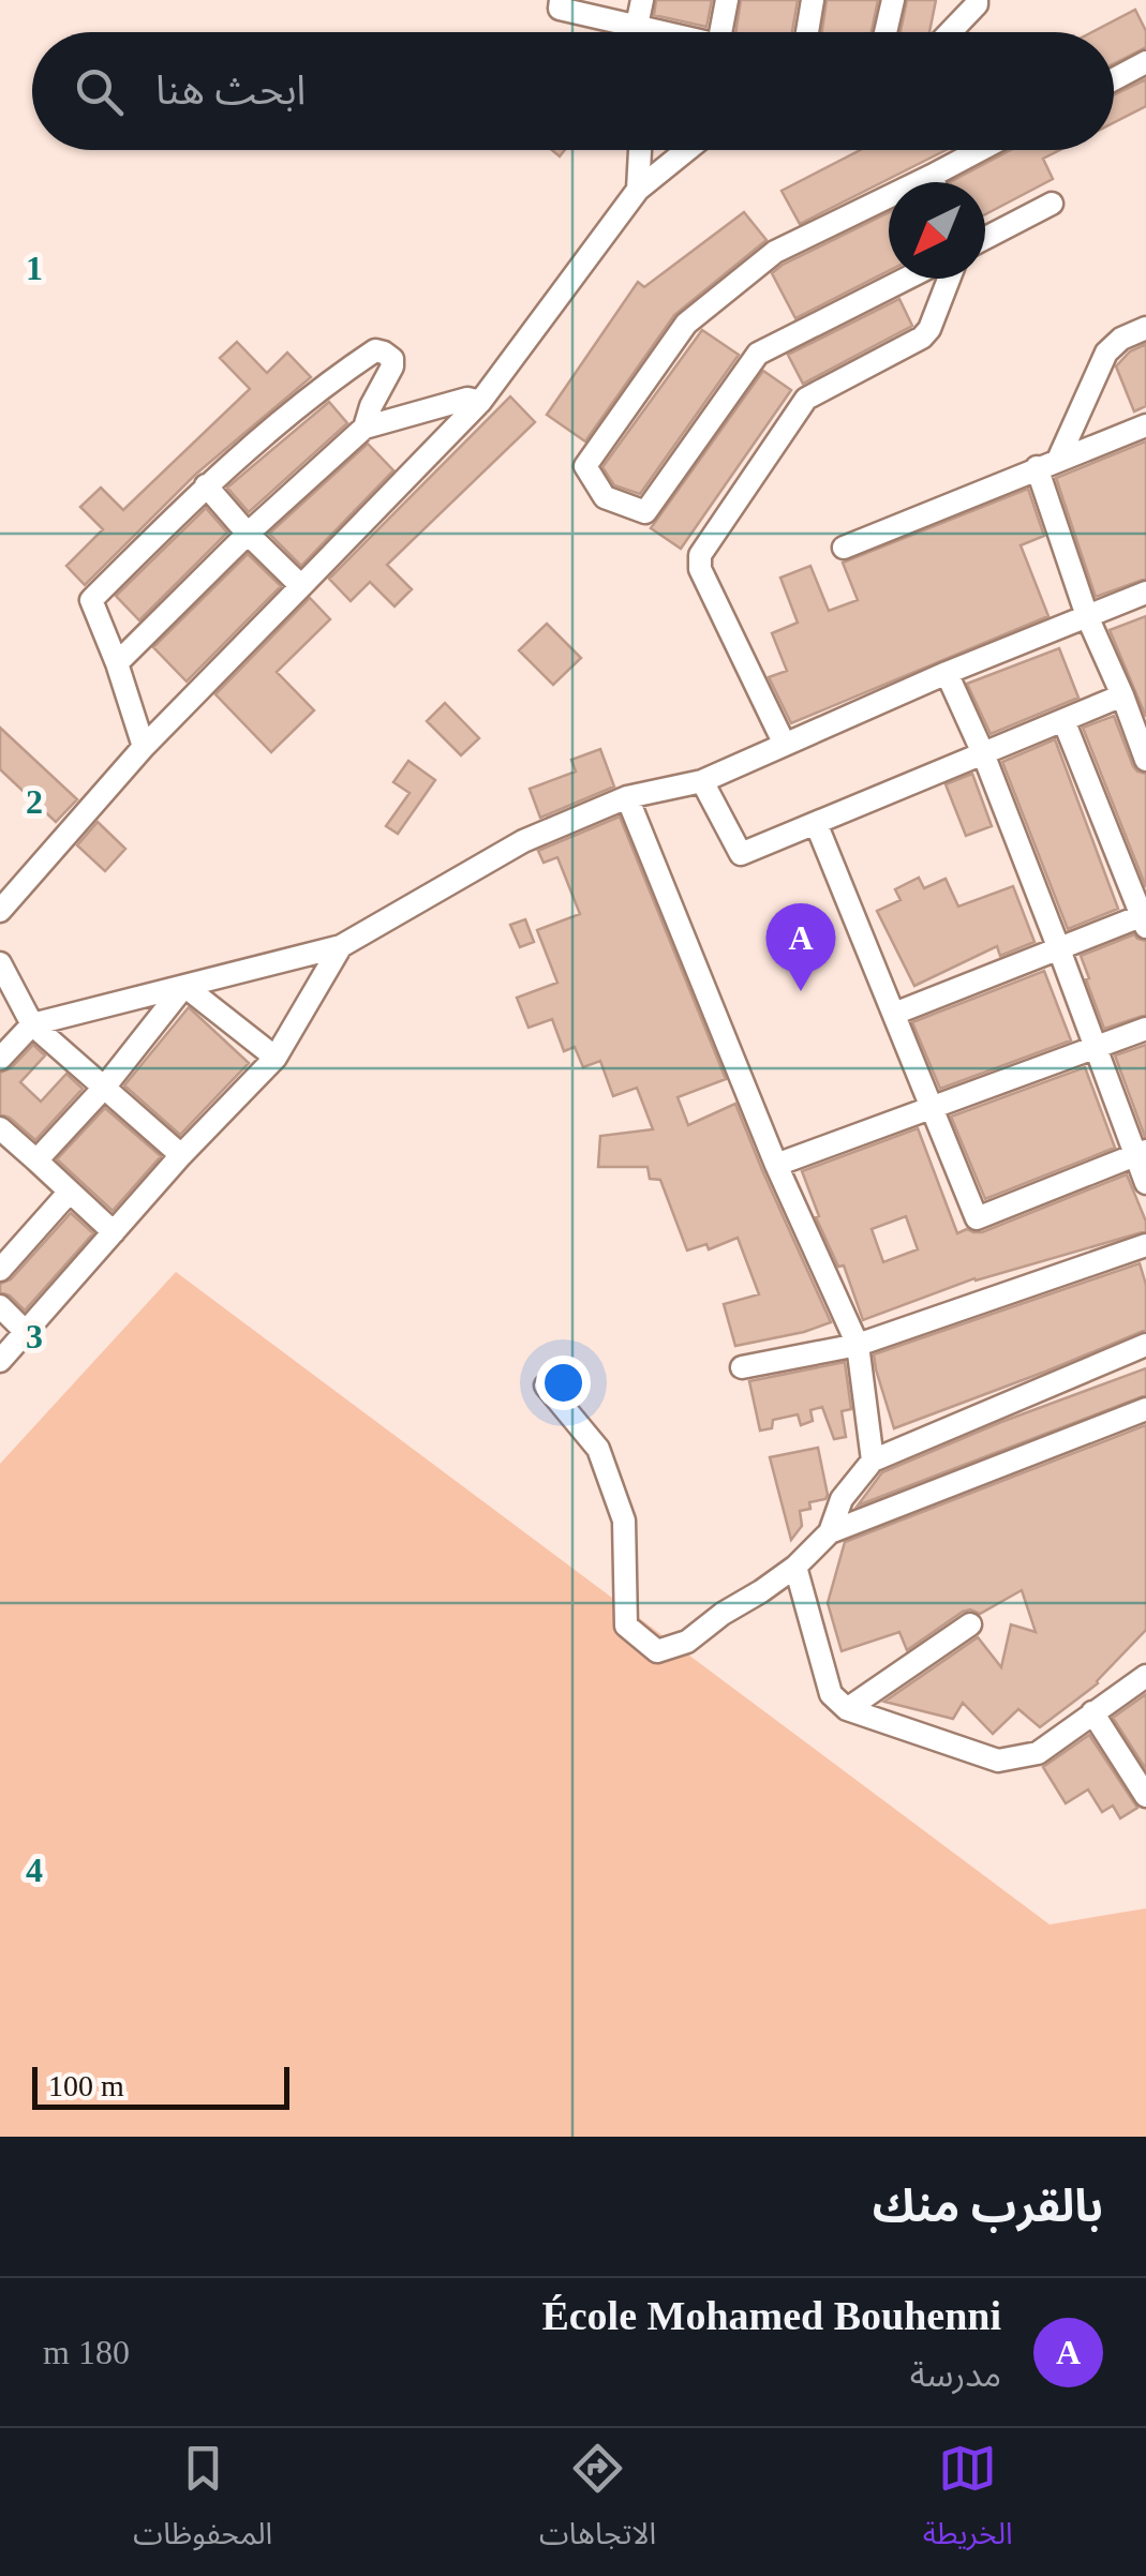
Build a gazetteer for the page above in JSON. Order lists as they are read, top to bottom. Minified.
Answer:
{"scale_bar":"100 m","north":"bottom left","page":{"search":"ابحث هنا","pins":"A","scale":"100 m","heading":"بالقرب منك","list":[{"mark":"A","name":"École Mohamed Bouhenni","note":"مدرسة","value":"180 m"}],"nav":["الخريطة","الاتجاهات","المحفوظات"]},"grid":{"rows":["1","2","3","4"]}}
